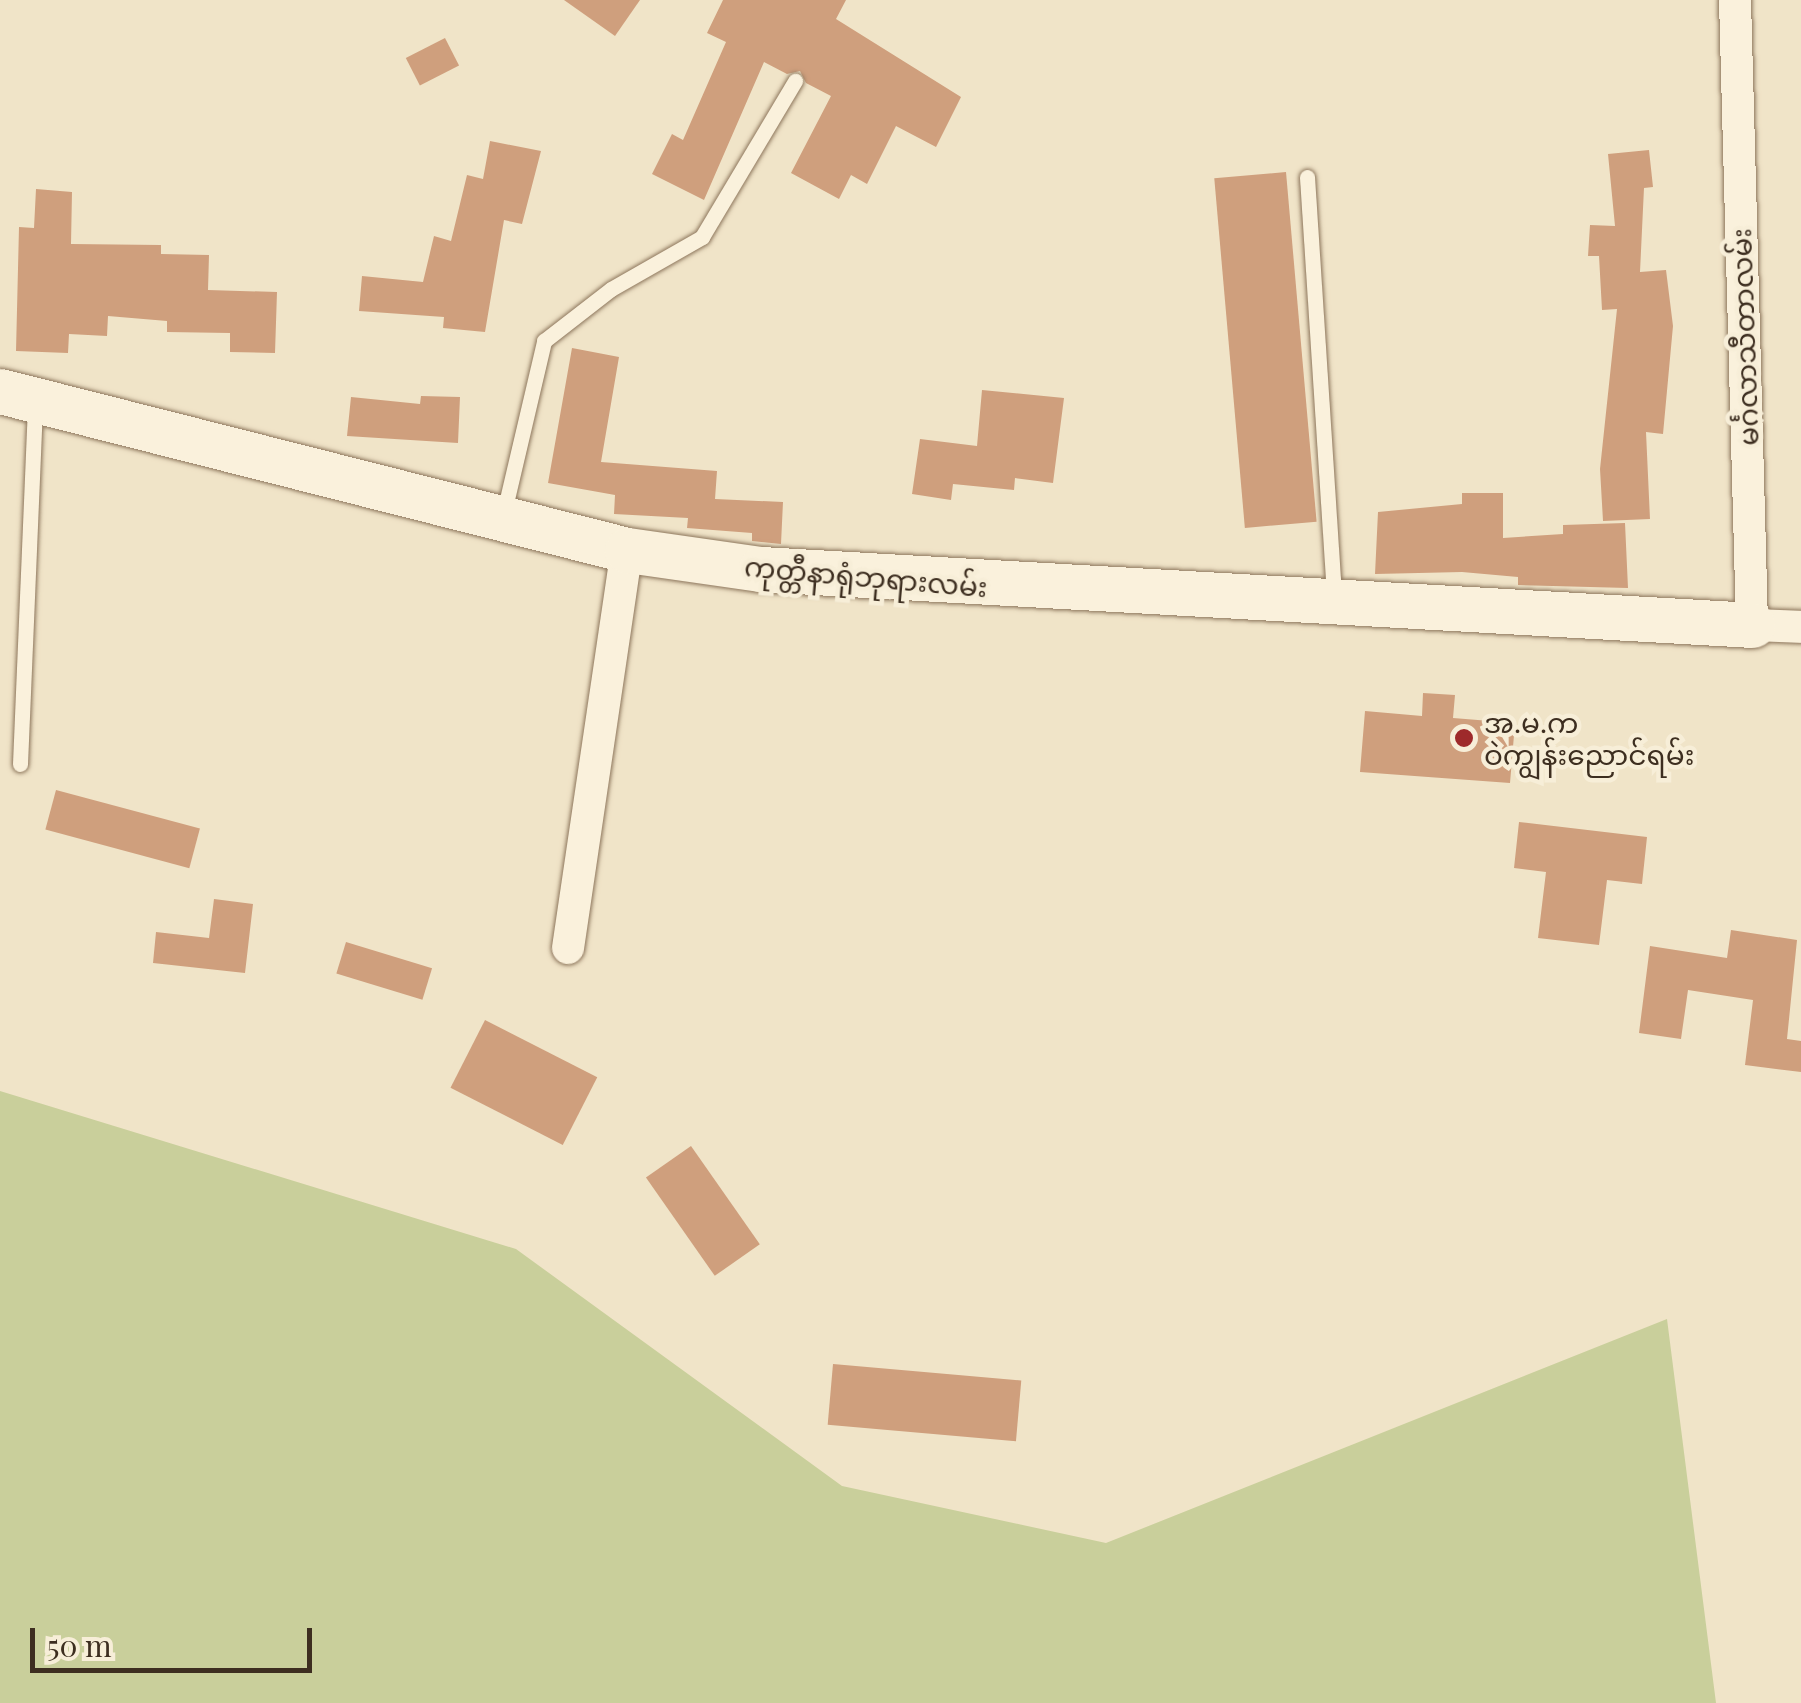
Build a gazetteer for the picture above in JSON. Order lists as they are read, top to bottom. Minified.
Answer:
{"streets":{"street":["မင်္ဂလာသီတာလမ်း","ကုတ္တီနာရုံဘုရားလမ်း"]},"crossings":[["မင်္ဂလာသီတာလမ်း","ကုတ္တီနာရုံဘုရားလမ်း"]],"places":["အ.မ.က ဝဲကျွန်းညောင်ရမ်း"],"scale_bar":"50 m"}
